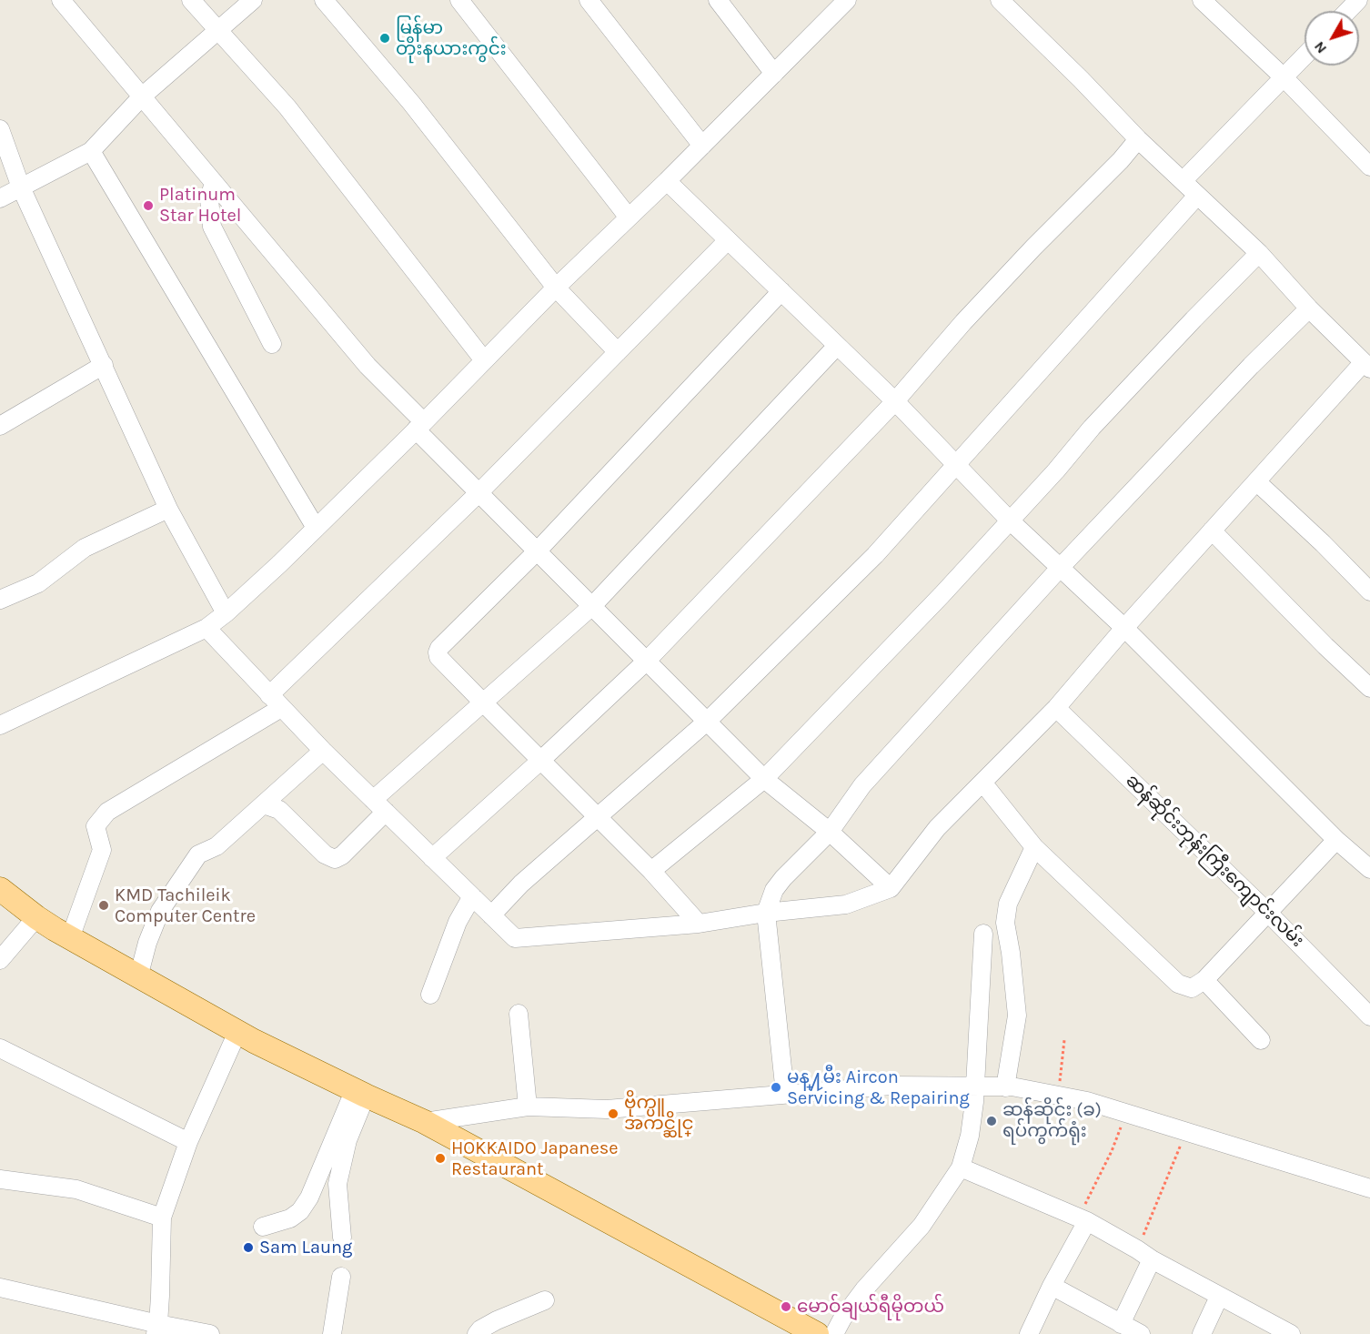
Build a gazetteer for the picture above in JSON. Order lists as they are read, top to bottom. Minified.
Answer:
{"streets":{"street":["ဆန်ဆိုင်းဘုန်းကြီးကျောင်းလမ်း"]},"places":["မြန်မာ တိုးနယားကွင်း","Platinum Star Hotel","KMD Tachileik Computer Centre","မန္႔မီး Aircon Servicing & Repairing","ဗိုက္ပူ အကင္ဆိုင္","ဆန်ဆိုင်း (ခ) ရပ်ကွက်ရုံး","HOKKAIDO Japanese Restaurant","Sam Laung","မောဝ်ချယ်ရီမိုတယ်"],"north":"bottom left"}
